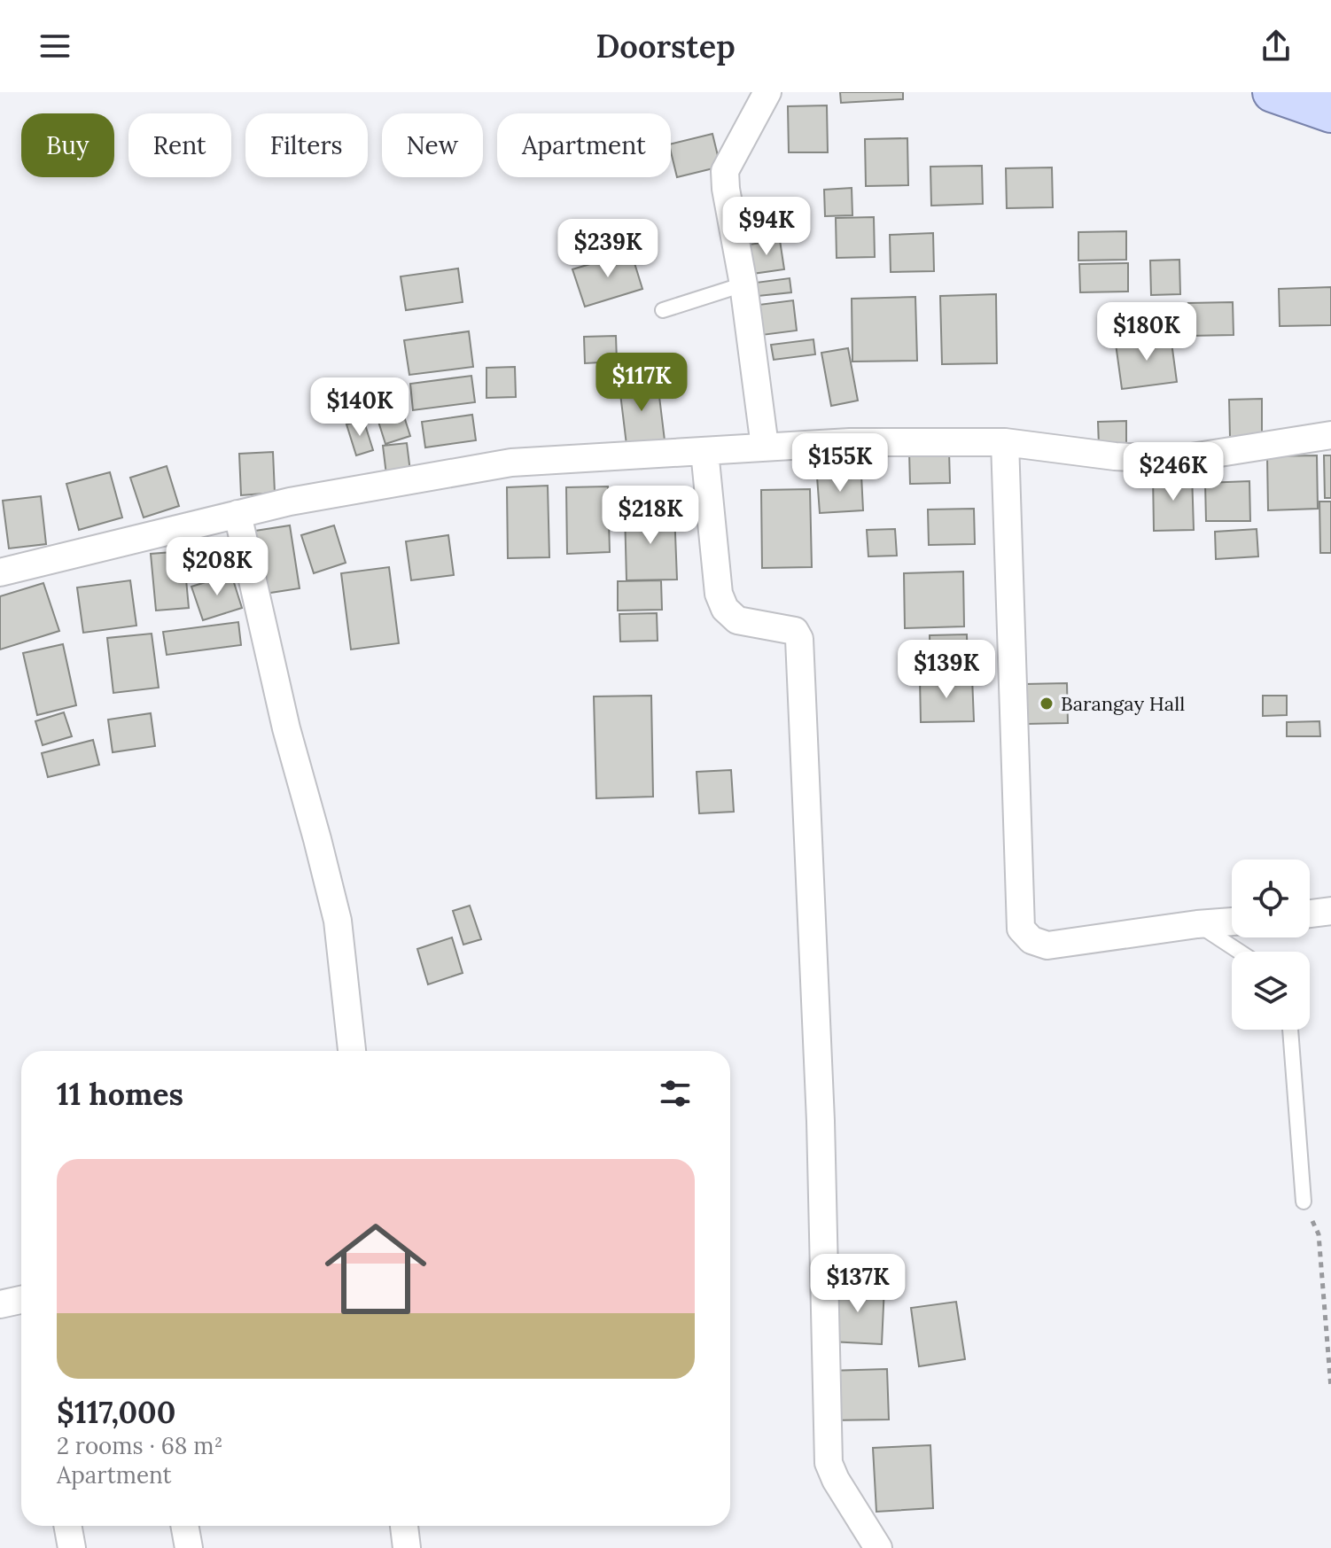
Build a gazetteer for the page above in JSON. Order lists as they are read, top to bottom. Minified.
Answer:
{"places":["Barangay Hall"],"page":{"header":"Doorstep","chip":["Buy","Rent","Filters","New","Apartment"],"price":["$94K","$239K","$180K","$117K","$140K","$155K","$246K","$218K","$208K","$139K","$137K"],"heading":"11 homes","list":[{"name":"$117,000","note":"2 rooms · 68 m² · Apartment"}]}}
